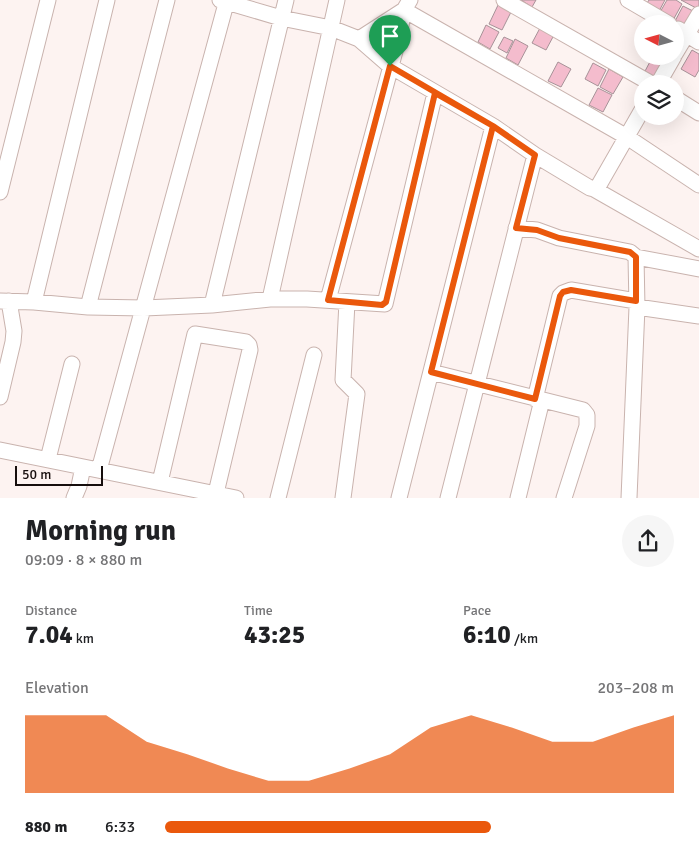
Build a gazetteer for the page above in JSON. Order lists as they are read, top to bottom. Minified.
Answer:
{"scale_bar":"50 m","north":"left","page":{"scale":"50 m","heading":["Morning run","09:09 · 8 × 880 m"],"stats":[["Distance","7.04 km"],["Time","43:25"],["Pace","6:10 /km"]],"chart":["Elevation","203–208 m"],"list":[{"name":"880 m","note":"6:33"}]}}
